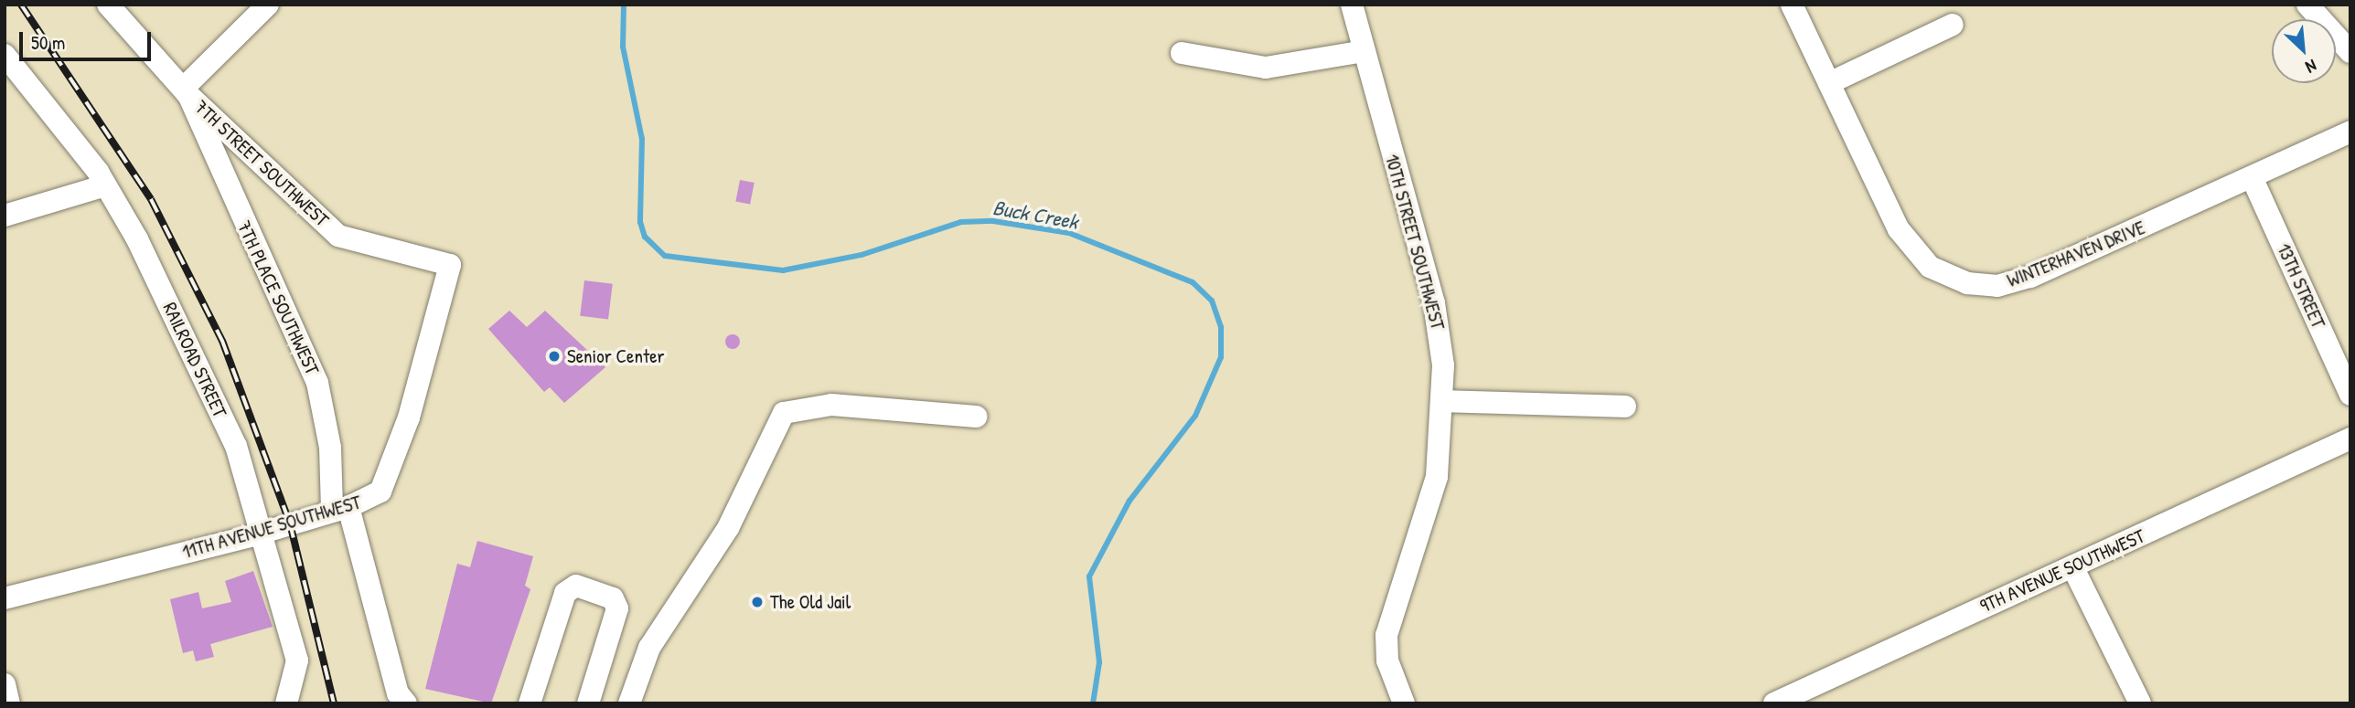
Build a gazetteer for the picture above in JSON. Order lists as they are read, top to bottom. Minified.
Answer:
{"streets":{"street":["7TH STREET SOUTHWEST","10TH STREET SOUTHWEST","WINTERHAVEN DRIVE","13TH STREET","7TH PLACE SOUTHWEST","RAILROAD STREET","11TH AVENUE SOUTHWEST","9TH AVENUE SOUTHWEST"]},"crossings":[["7TH STREET SOUTHWEST","7TH PLACE SOUTHWEST"],["7TH STREET SOUTHWEST","11TH AVENUE SOUTHWEST"],["WINTERHAVEN DRIVE","13TH STREET"],["7TH PLACE SOUTHWEST","11TH AVENUE SOUTHWEST"],["RAILROAD STREET","11TH AVENUE SOUTHWEST"]],"water":["Buck Creek"],"places":["Senior Center","The Old Jail"],"scale_bar":"50 m","north":"bottom right"}
